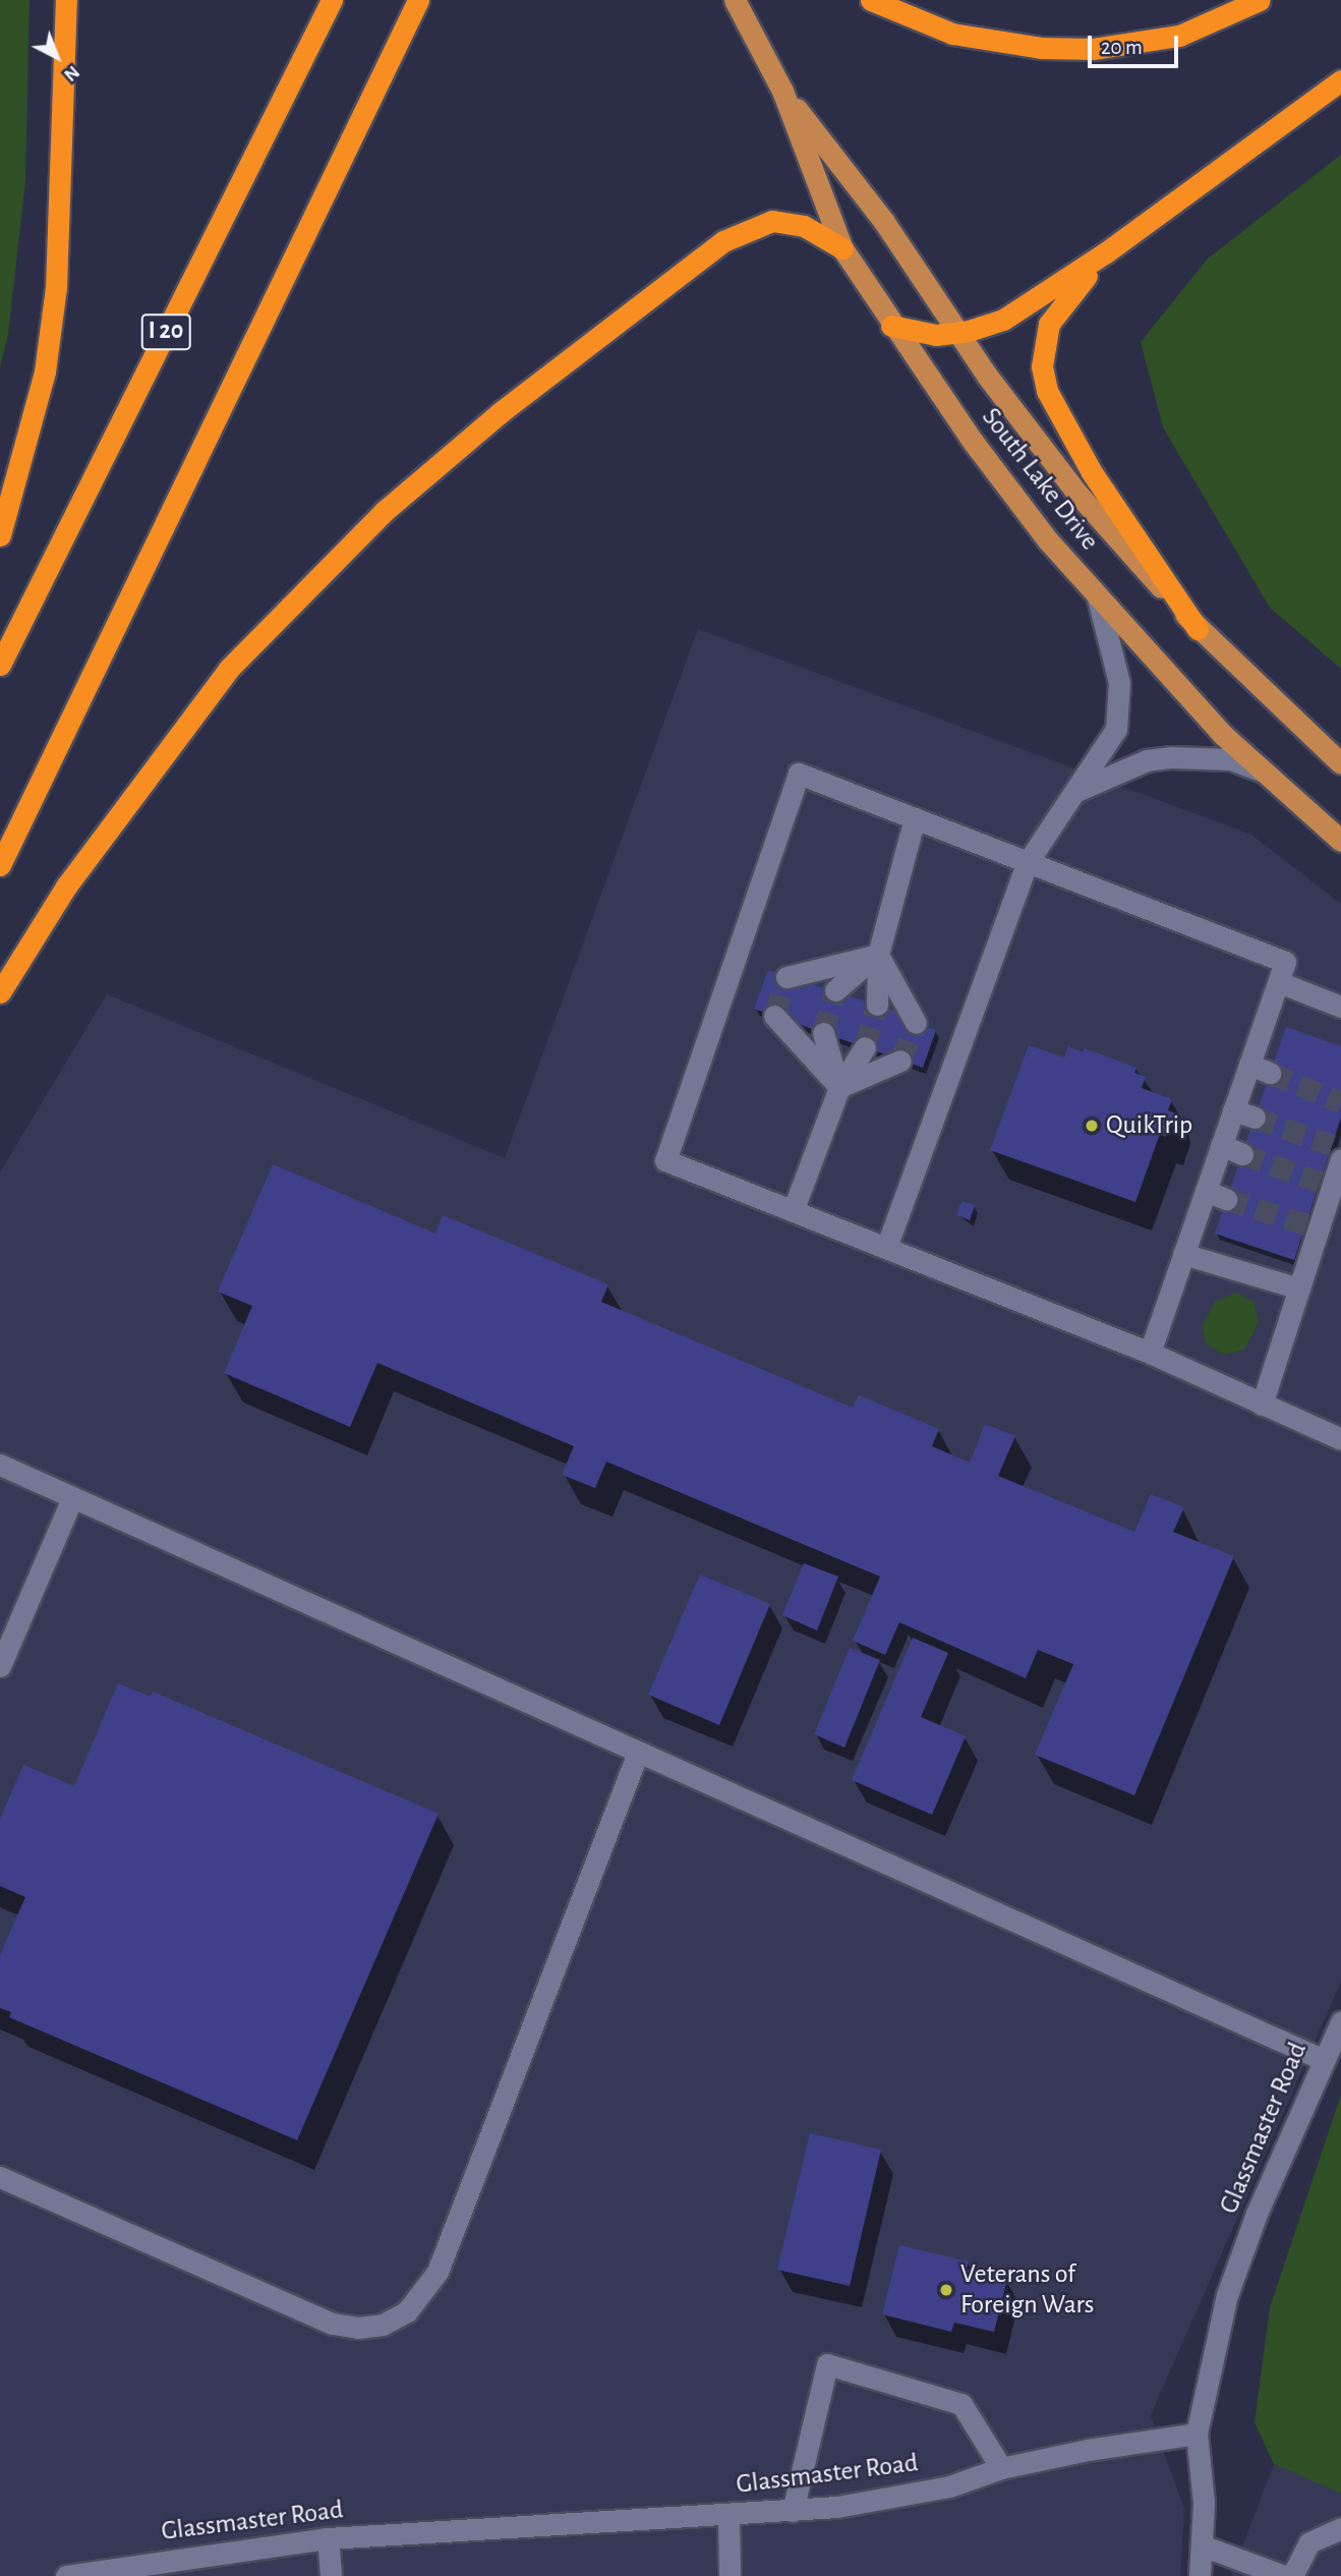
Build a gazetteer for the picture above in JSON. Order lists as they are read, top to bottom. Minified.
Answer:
{"streets":{"highway":["I 20"],"main road":["South Lake Drive"],"street":["Glassmaster Road"]},"places":["QuikTrip","Veterans of Foreign Wars"],"scale_bar":"20 m","north":"bottom right"}
